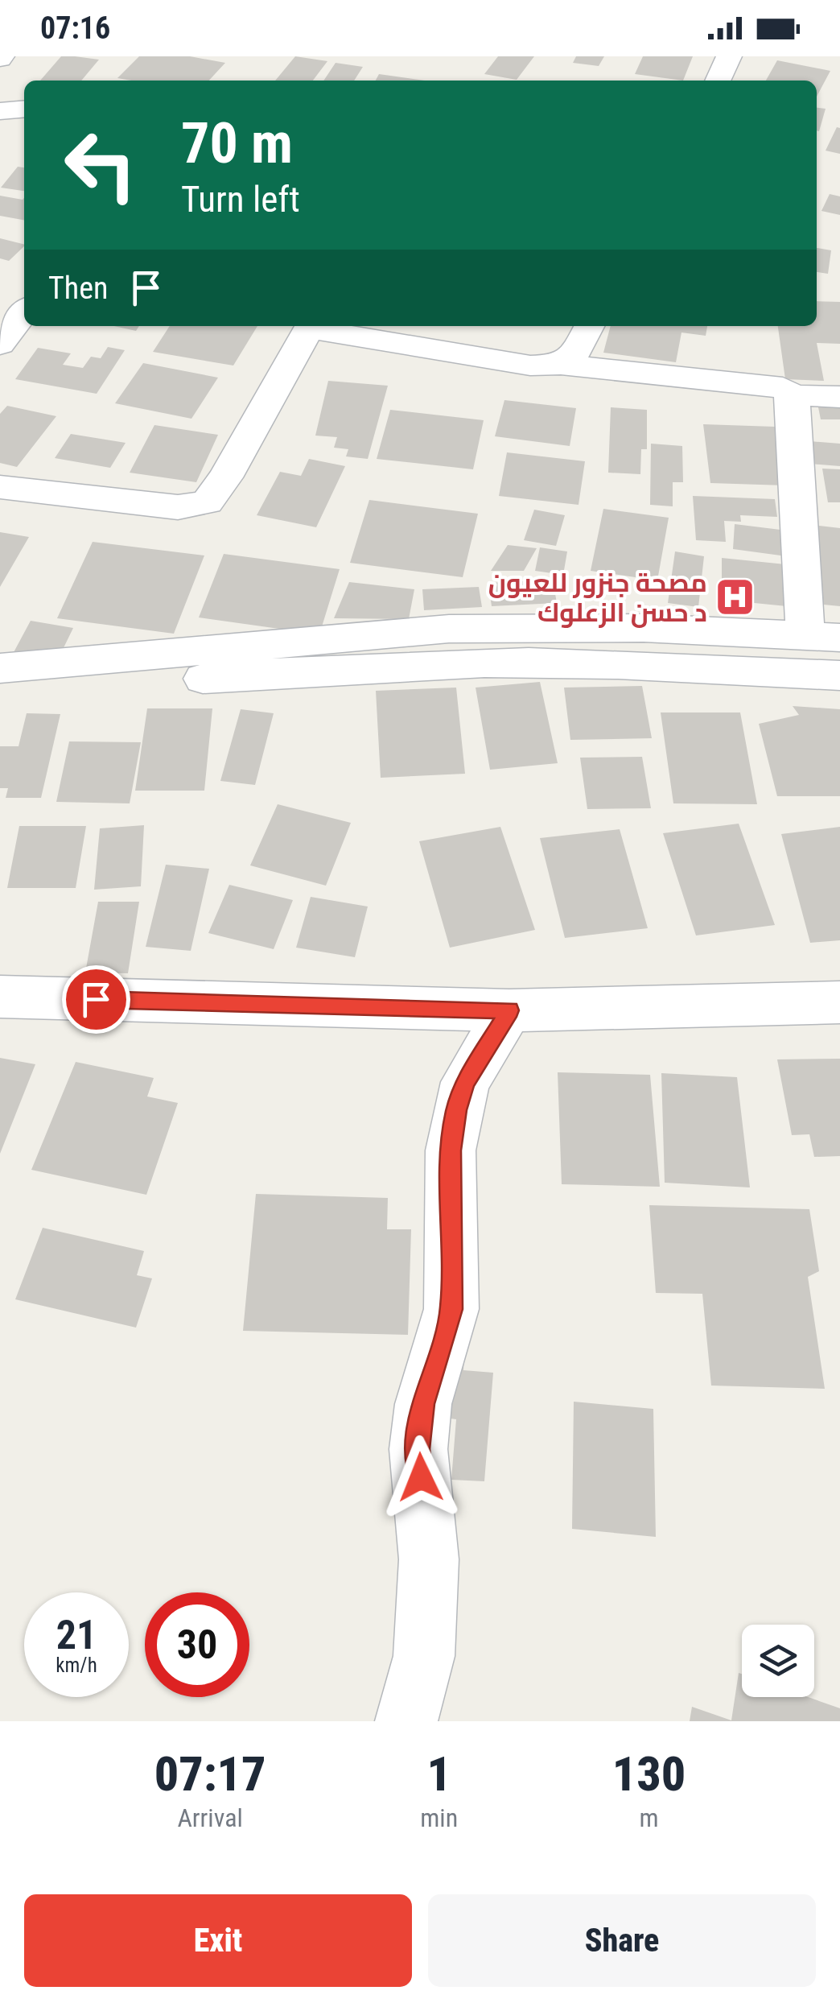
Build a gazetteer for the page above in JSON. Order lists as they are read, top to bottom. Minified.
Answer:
{"places":{"hospital":["مصحة جنزور للعيون د حسن الزعلوك"]},"page":{"status":"07:16","turn":["70 m","Turn left"],"then":"Then","speed":"21 km/h","limit":"30","eta":["07:17","Arrival","1","min","130","m"],"buttons":["Exit","Share"]}}
